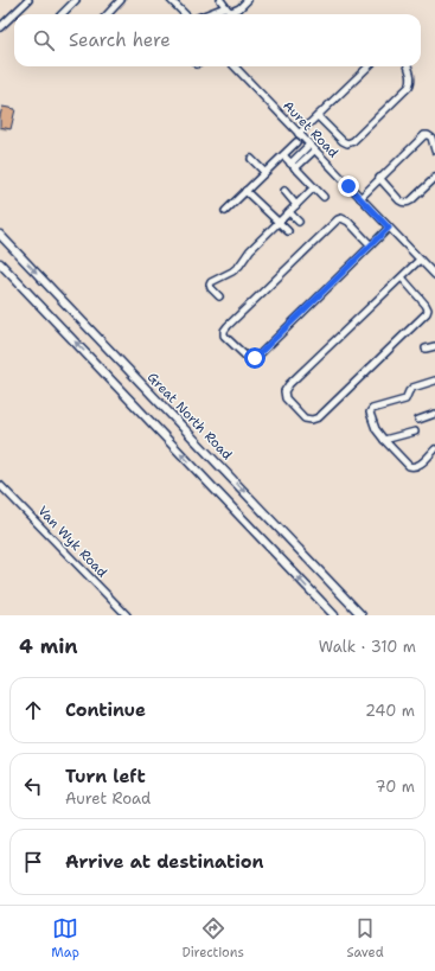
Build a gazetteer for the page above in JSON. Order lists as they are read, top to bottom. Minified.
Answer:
{"streets":{"main road":["Great North Road"],"street":["Auret Road","Van Wyk Road"]},"page":{"search":"Search here","heading":["4 min","Walk · 310 m"],"list":[["Continue","240 m"],["Turn left","Auret Road","70 m"],"Arrive at destination"],"nav":["Map","Directions","Saved"]}}
